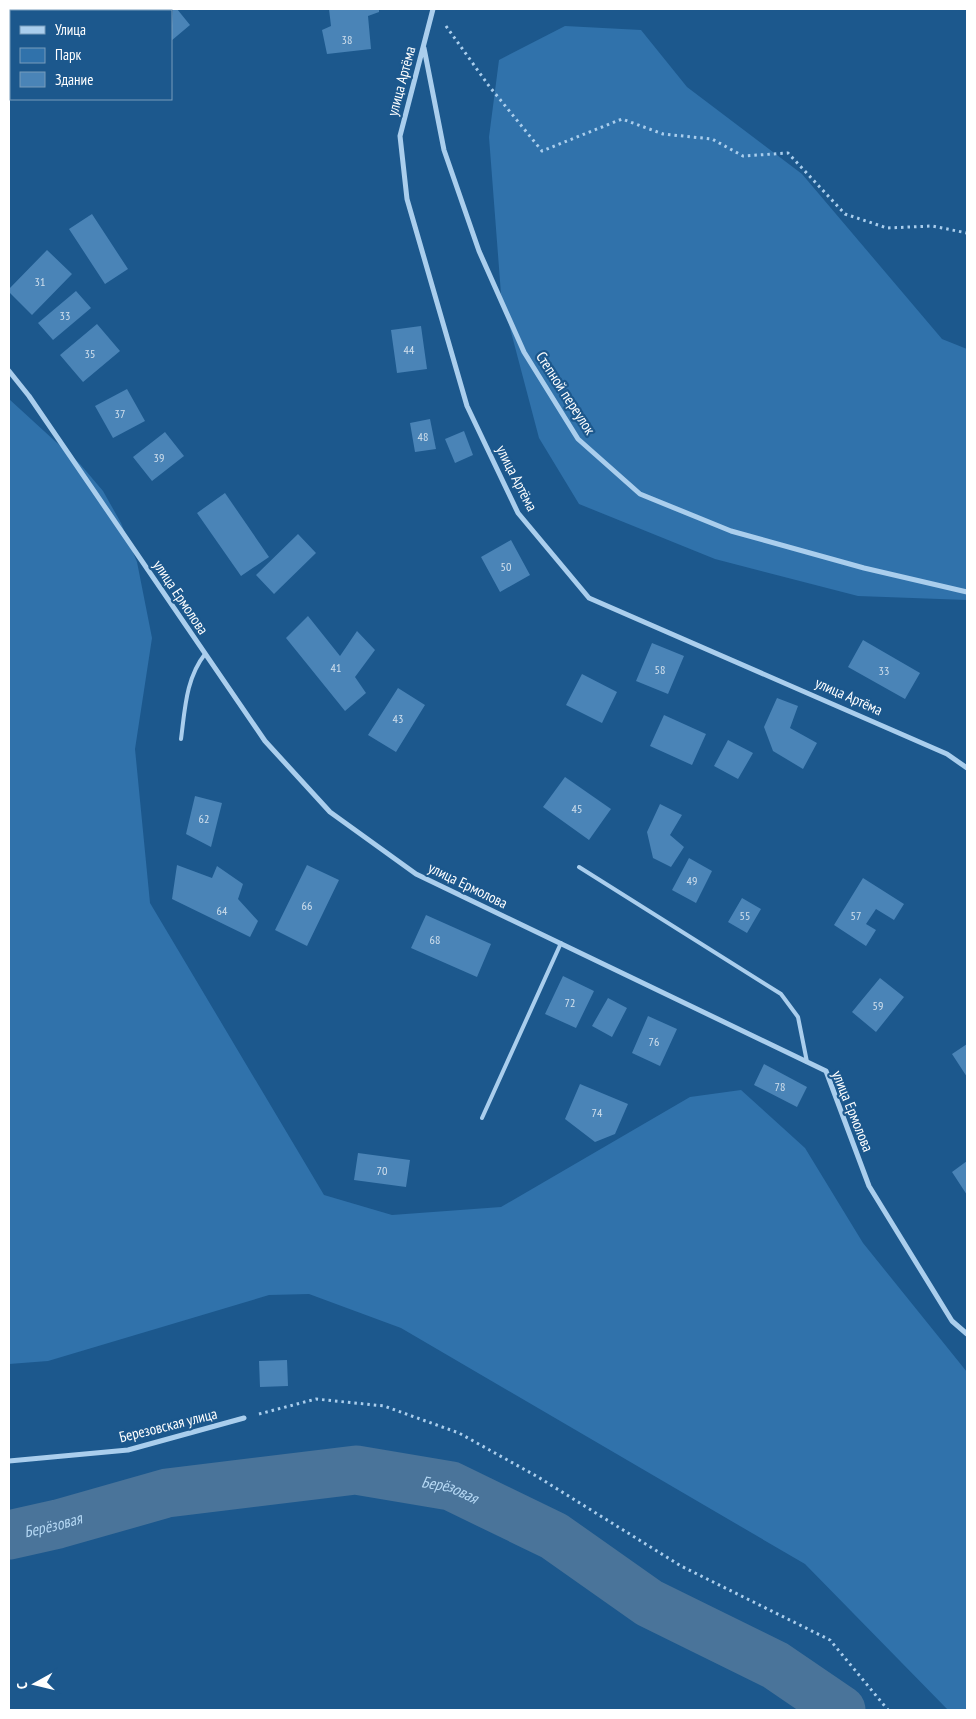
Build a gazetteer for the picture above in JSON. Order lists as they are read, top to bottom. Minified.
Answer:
{"streets":{"street":["улица Артёма","Степной переулок","улица Ермолова","Березовская улица"]},"crossings":[["улица Артёма","Степной переулок"]],"water":["Берёзовая"],"house_numbers":["38","31","33","44","35","37","48","39","50","41","58","33","43","45","62","49","66","64","55","57","68","72","59","76","78","74","70"],"legend":["Улица","Парк","Здание"],"north":"left"}
